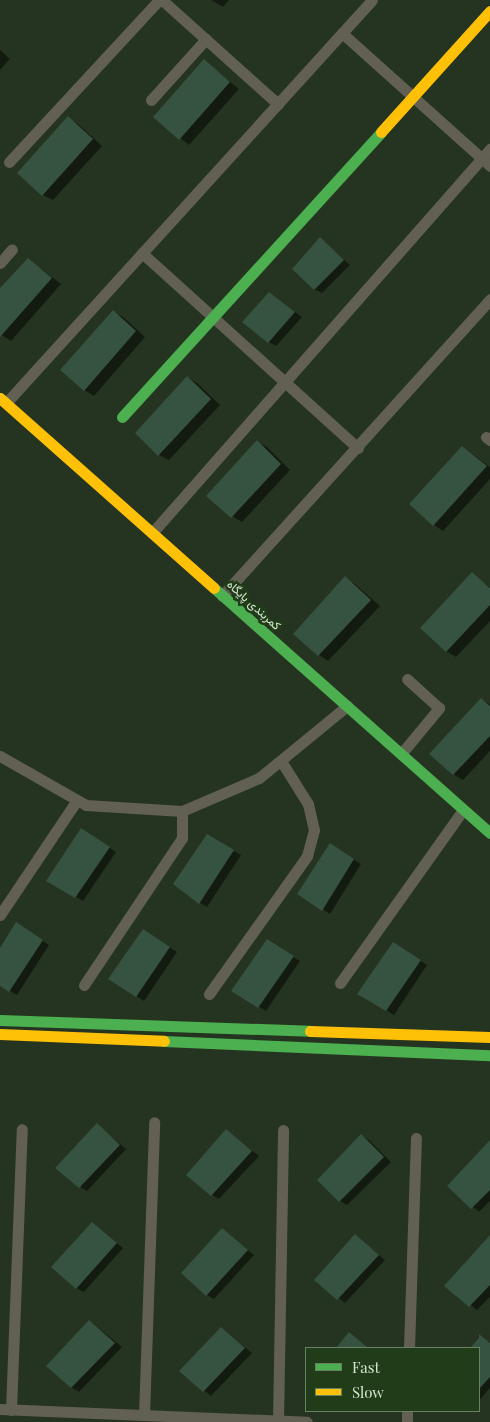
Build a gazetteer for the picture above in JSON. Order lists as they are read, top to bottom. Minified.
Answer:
{"streets":{"street":["کمربندی پایگاه"]},"legend":["Fast","Slow"]}
